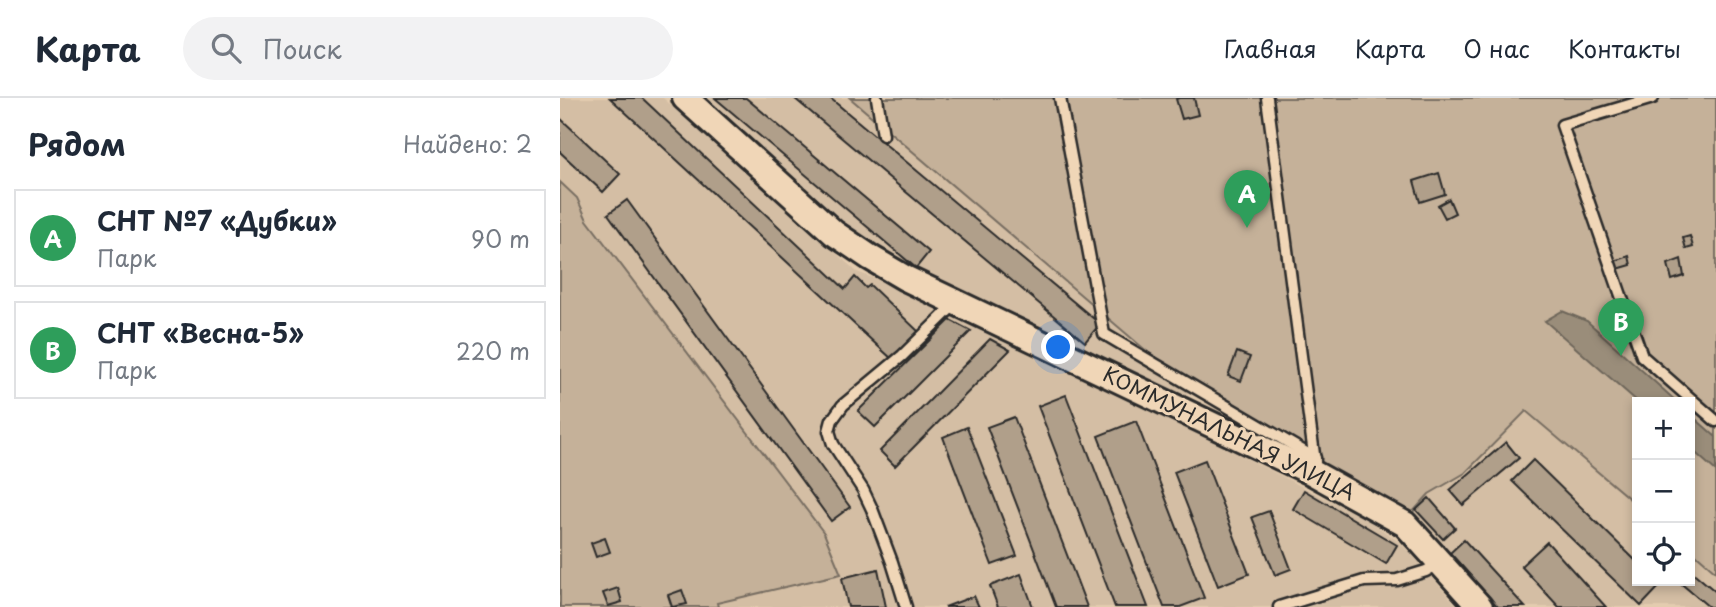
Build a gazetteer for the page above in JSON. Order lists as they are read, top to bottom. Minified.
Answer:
{"streets":{"street":["КОММУНАЛЬНАЯ УЛИЦА"]},"page":{"header":"Карта","search":"Поиск","nav":["Главная","Карта","О нас","Контакты"],"heading":["Рядом","Найдено: 2"],"pins":["A","B"],"list":[{"mark":"A","name":"СНТ №7 «Дубки»","note":"Парк","value":"90 m"},{"mark":"B","name":"СНТ «Весна-5»","note":"Парк","value":"220 m"}],"map_buttons":["+","−"]}}
